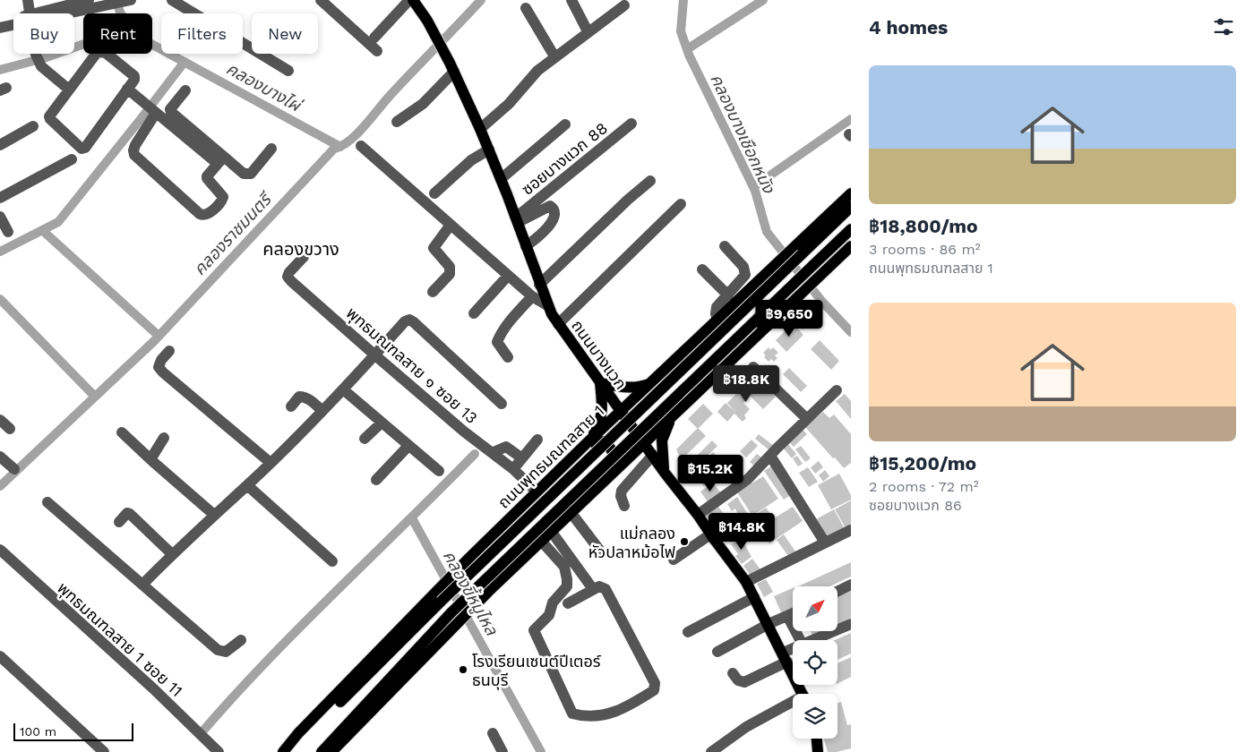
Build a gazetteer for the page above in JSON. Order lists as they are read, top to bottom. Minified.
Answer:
{"streets":{"main road":["ถนนบางแวก","ถนนพุทธมณฑลสาย 1"],"street":["ซอยบางแวก 88","พุทธมณฑลสาย ๑ ซอย 13","พุทธมณฑลสาย 1 ซอย 11"]},"crossings":[["ซอยบางแวก 88","ถนนบางแวก"],["ถนนบางแวก","ถนนพุทธมณฑลสาย 1"],["พุทธมณฑลสาย ๑ ซอย 13","ถนนพุทธมณฑลสาย 1"]],"districts":["คลองขวาง"],"water":["คลองบางไผ่","คลองบางเชือกหนัง","คลองราชมนตรี","คลองขี้หมูไหล"],"places":["แม่กลอง หัวปลาหม้อไฟ","โรงเรียนเซนต์ปีเตอร์ ธนบุรี"],"scale_bar":"100 m","north":"top right","page":{"heading":"4 homes","chip":["Buy","Rent","Filters","New"],"list":[{"name":"฿18,800/mo","note":"3 rooms · 86 m² · ถนนพุทธมณฑลสาย 1"},{"name":"฿15,200/mo","note":"2 rooms · 72 m² · ซอยบางแวก 86"}],"price":["฿9,650","฿18.8K","฿15.2K","฿14.8K"],"scale":"100 m"}}
